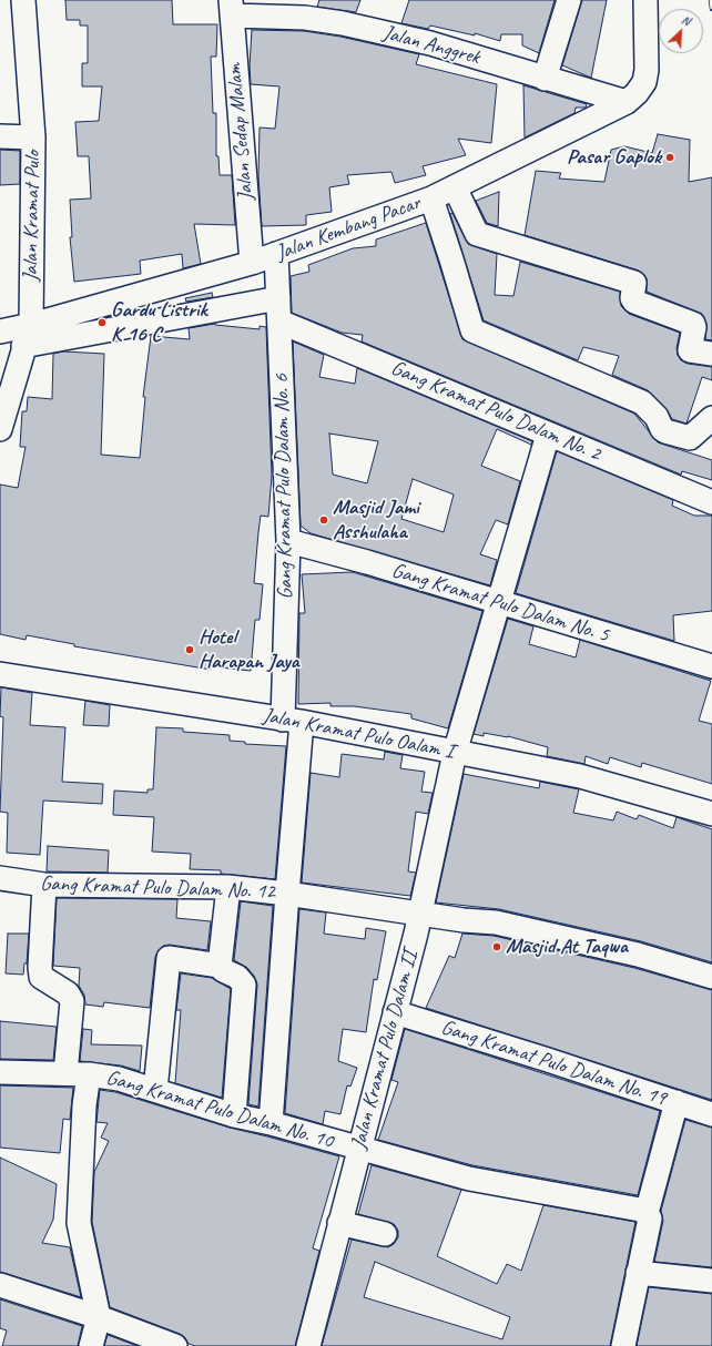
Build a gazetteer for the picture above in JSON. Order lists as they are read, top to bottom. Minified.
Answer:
{"streets":{"street":["Jalan Anggrek","Jalan Sedap Malam","Jalan Kramat Pulo","Jalan Kembang Pacar","Gang Kramat Pulo Dalam No. 2","Gang Kramat Pulo Dalam No. 6","Gang Kramat Pulo Dalam No. 5","Jalan Kramat Pulo Oalam I","Gang Kramat Pulo Dalam No. 12","Jalan Kramat Pulo Dalam II","Gang Kramat Pulo Dalam No. 19","Gang Kramat Pulo Dalam No. 10"]},"crossings":[["Jalan Anggrek","Jalan Sedap Malam"],["Jalan Anggrek","Jalan Kembang Pacar"],["Jalan Sedap Malam","Jalan Kembang Pacar"],["Jalan Kramat Pulo","Jalan Kembang Pacar"],["Jalan Kembang Pacar","Gang Kramat Pulo Dalam No. 6"],["Gang Kramat Pulo Dalam No. 2","Gang Kramat Pulo Dalam No. 6"],["Gang Kramat Pulo Dalam No. 2","Jalan Kramat Pulo Dalam II"],["Gang Kramat Pulo Dalam No. 6","Gang Kramat Pulo Dalam No. 5"],["Gang Kramat Pulo Dalam No. 6","Jalan Kramat Pulo Oalam I"],["Gang Kramat Pulo Dalam No. 6","Gang Kramat Pulo Dalam No. 12"],["Gang Kramat Pulo Dalam No. 6","Gang Kramat Pulo Dalam No. 10"],["Gang Kramat Pulo Dalam No. 5","Jalan Kramat Pulo Dalam II"],["Jalan Kramat Pulo Oalam I","Jalan Kramat Pulo Dalam II"],["Gang Kramat Pulo Dalam No. 12","Jalan Kramat Pulo Dalam II"],["Jalan Kramat Pulo Dalam II","Gang Kramat Pulo Dalam No. 19"],["Jalan Kramat Pulo Dalam II","Gang Kramat Pulo Dalam No. 10"]],"places":["Pasar Gaplok","Gardu Listrik K 16 C","Masjid Jami Asshulaha","Hotel Harapan Jaya","Masjid At Taqwa"],"north":"top right"}
